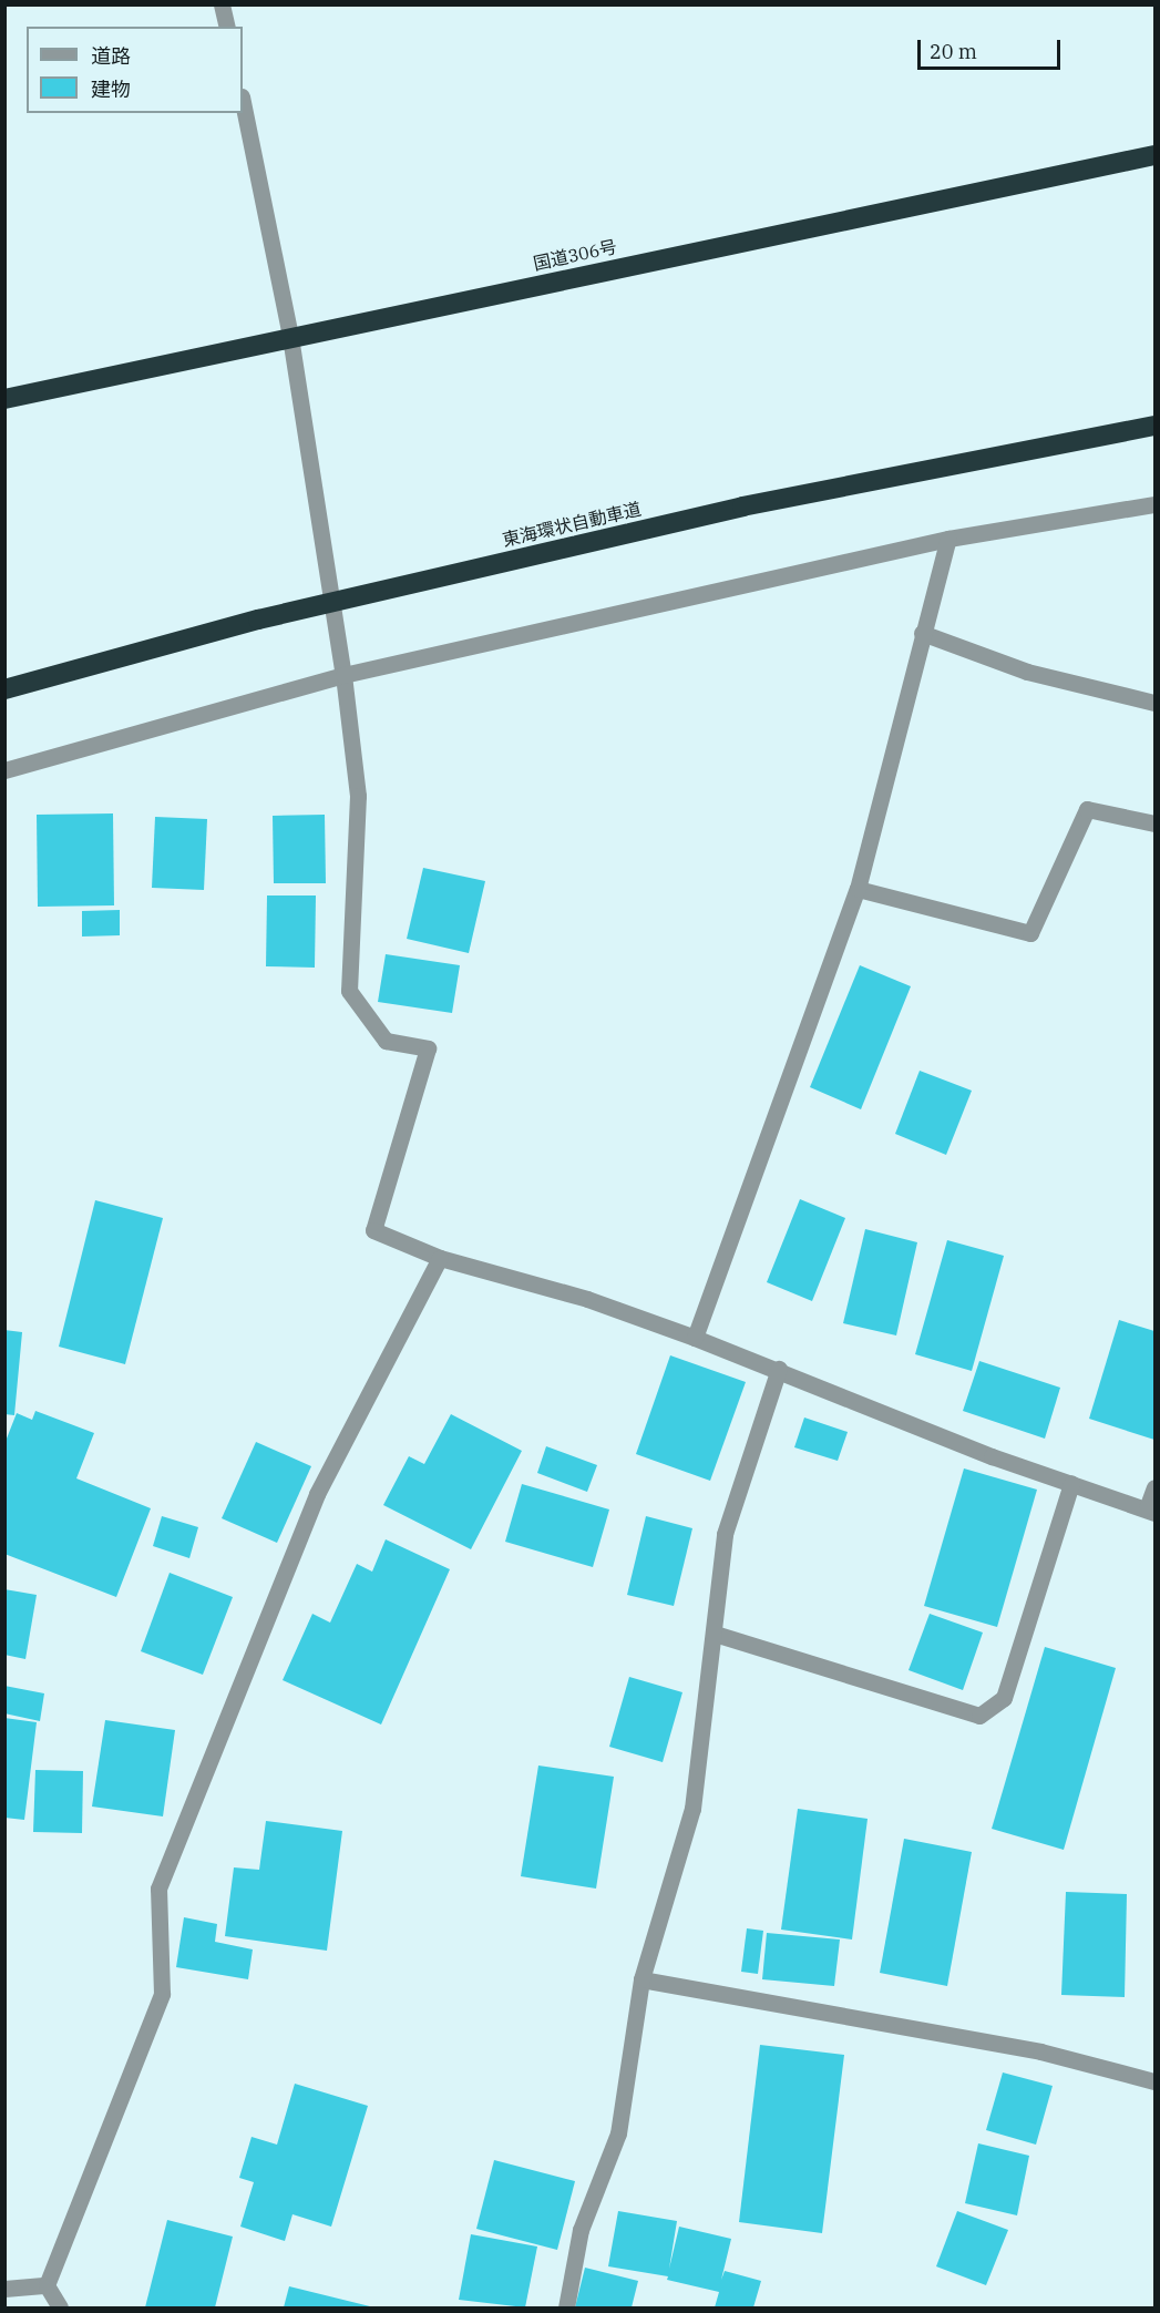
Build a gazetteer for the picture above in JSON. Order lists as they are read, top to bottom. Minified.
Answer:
{"streets":{"highway":["国道306号","東海環状自動車道"]},"legend":["道路","建物"],"scale_bar":"20 m"}
